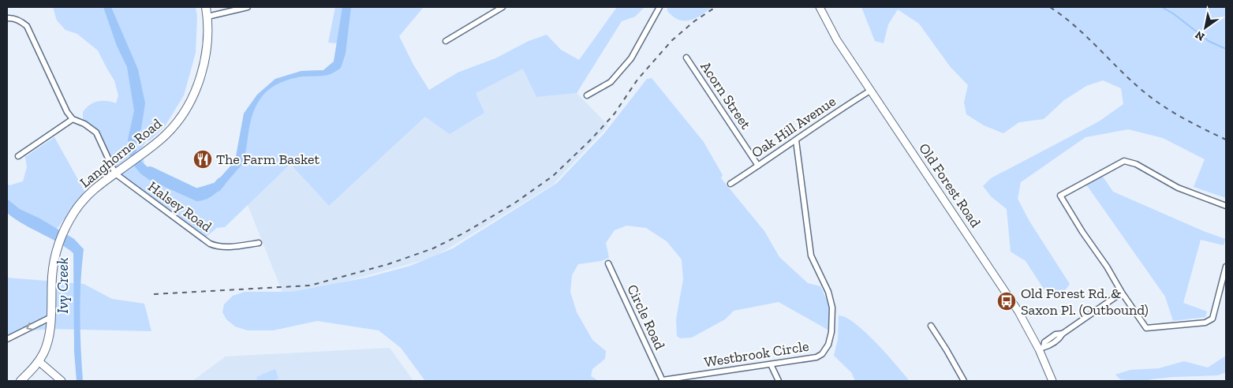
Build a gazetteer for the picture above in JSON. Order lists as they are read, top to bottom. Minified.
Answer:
{"streets":{"main road":["Langhorne Road","Old Forest Road"],"street":["Acorn Street","Oak Hill Avenue","Halsey Road","Circle Road","Westbrook Circle"]},"crossings":[["Acorn Street","Oak Hill Avenue"],["Oak Hill Avenue","Old Forest Road"],["Oak Hill Avenue","Westbrook Circle"],["Langhorne Road","Halsey Road"],["Circle Road","Westbrook Circle"]],"water":["Ivy Creek"],"places":{"restaurant":["The Farm Basket"],"bus stop":["Old Forest Rd. & Saxon Pl. (Outbound)"]},"north":"bottom left"}
